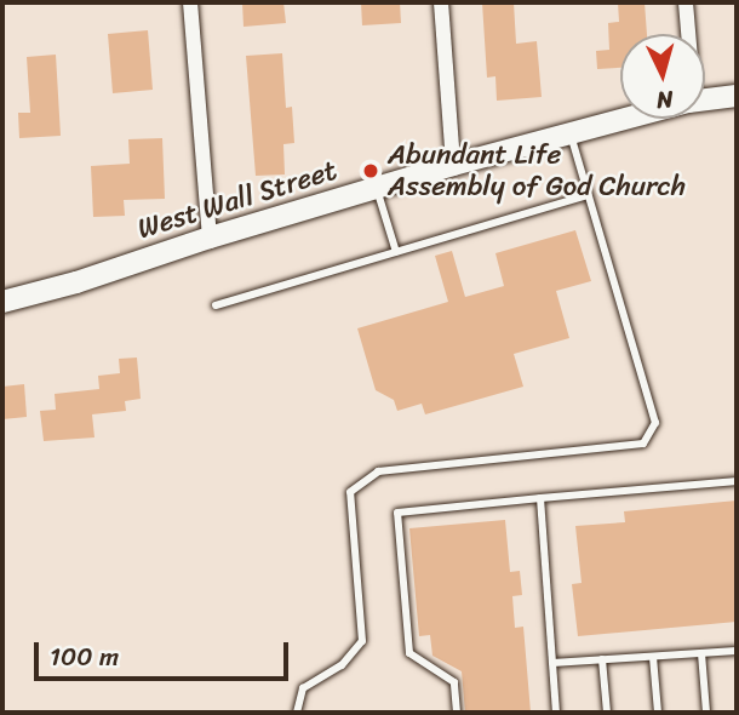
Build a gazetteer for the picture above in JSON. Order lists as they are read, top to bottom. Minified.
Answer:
{"streets":{"street":["West Wall Street"]},"places":["Abundant Life Assembly of God Church"],"scale_bar":"100 m","north":"bottom"}
